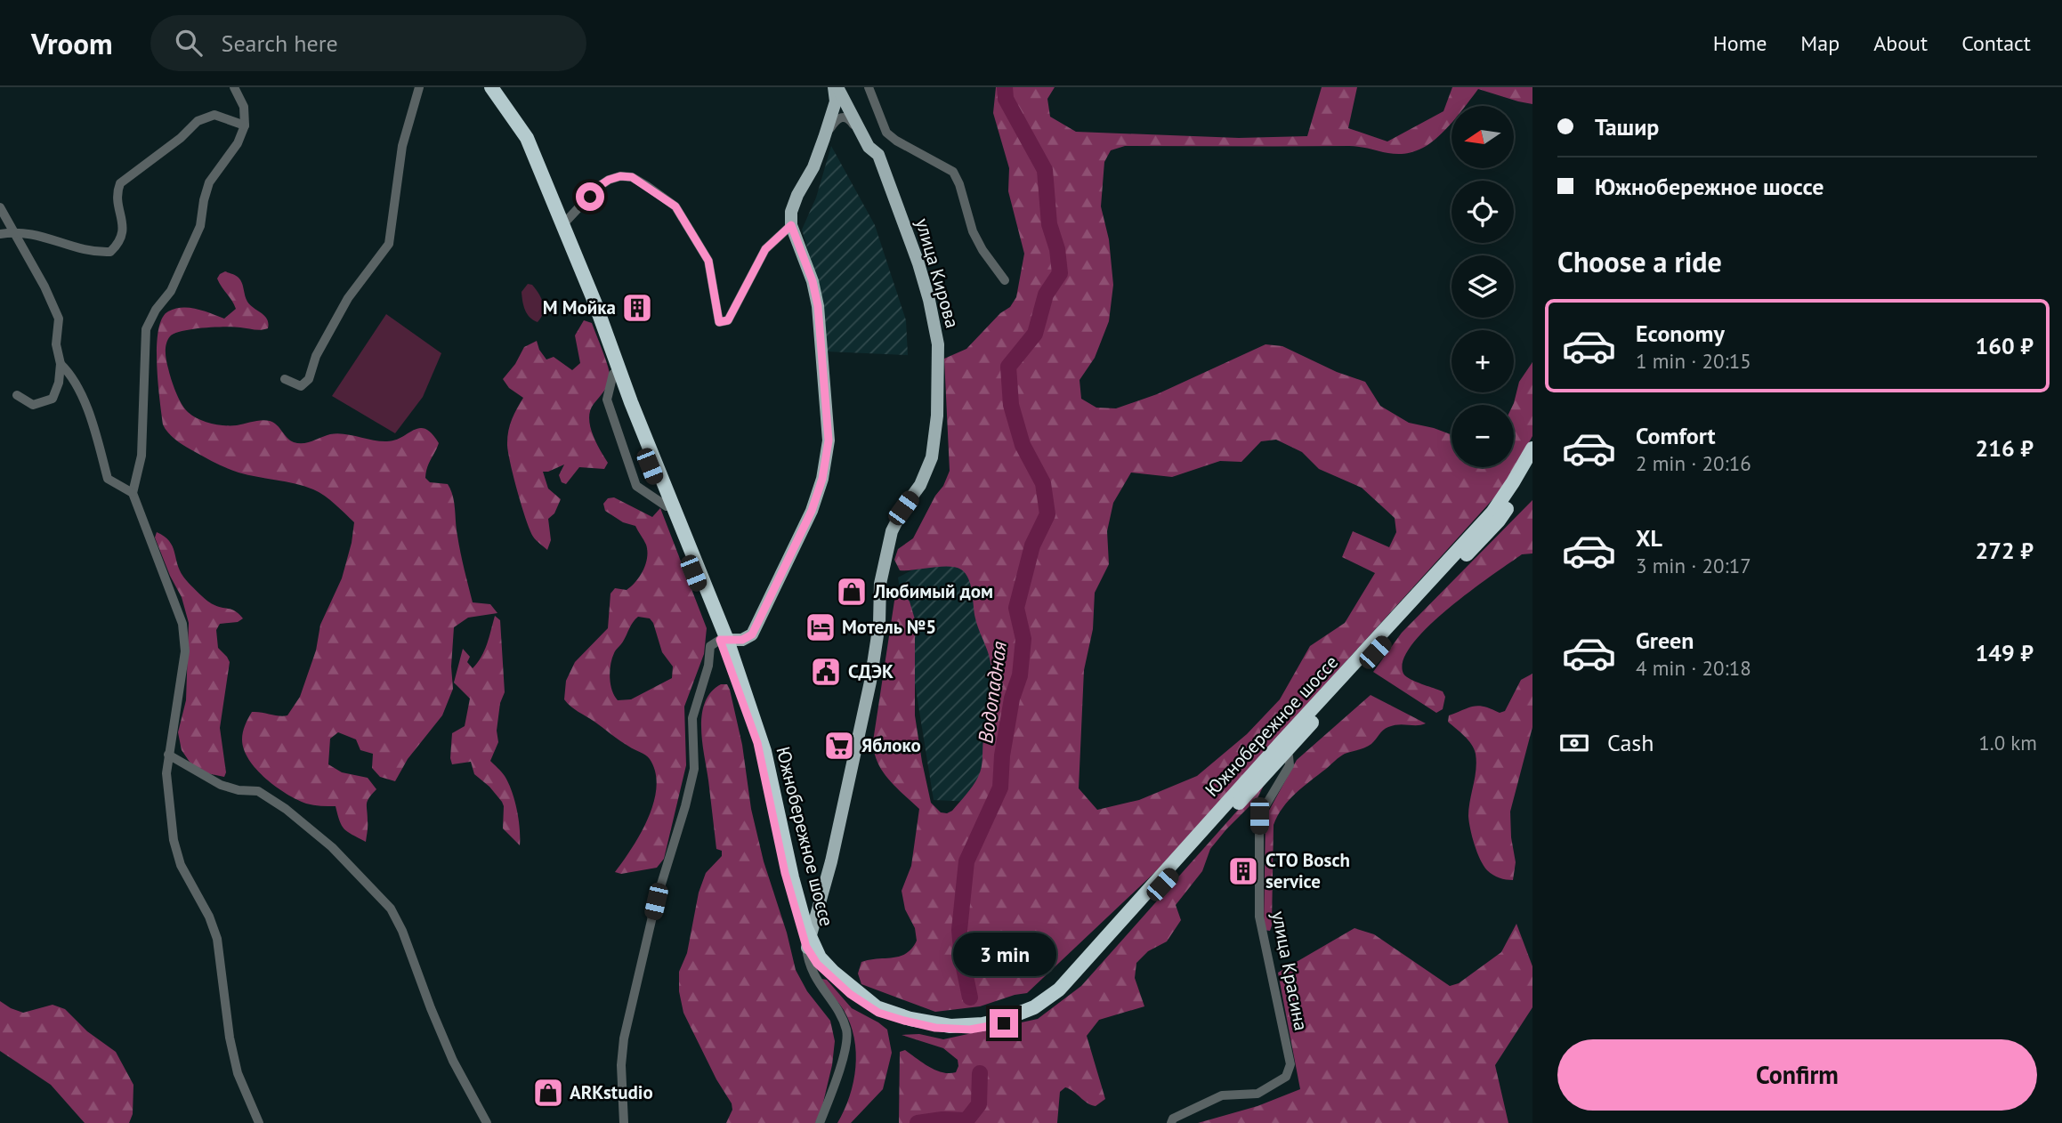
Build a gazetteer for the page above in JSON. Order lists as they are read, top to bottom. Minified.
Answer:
{"streets":{"highway":["Южнобережное шоссе"],"main road":["улица Кирова"],"street":["улица Красина"]},"crossings":[["улица Кирова","Южнобережное шоссе"],["Южнобережное шоссе","улица Красина"]],"water":["Водопадная"],"places":{"building":["М Мойка","СТО Bosch service"],"shop":["Любимый дом","ARKstudio"],"hotel":["Мотель №5"],"public building":["СДЭК"],"supermarket":["Яблоко"]},"north":"left","page":{"header":"Vroom","search":"Search here","nav":["Home","Map","About","Contact"],"banner":["Ташир","Южнобережное шоссе"],"map_buttons":["+","−"],"heading":"Choose a ride","list":[{"name":"Economy","note":"1 min · 20:15","value":"160 ₽"},{"name":"Comfort","note":"2 min · 20:16","value":"216 ₽"},{"name":"XL","note":"3 min · 20:17","value":"272 ₽"},{"name":"Green","note":"4 min · 20:18","value":"149 ₽"}],"pay":["Cash","1.0 km"],"bubble":"3 min","buttons":"Confirm"}}
